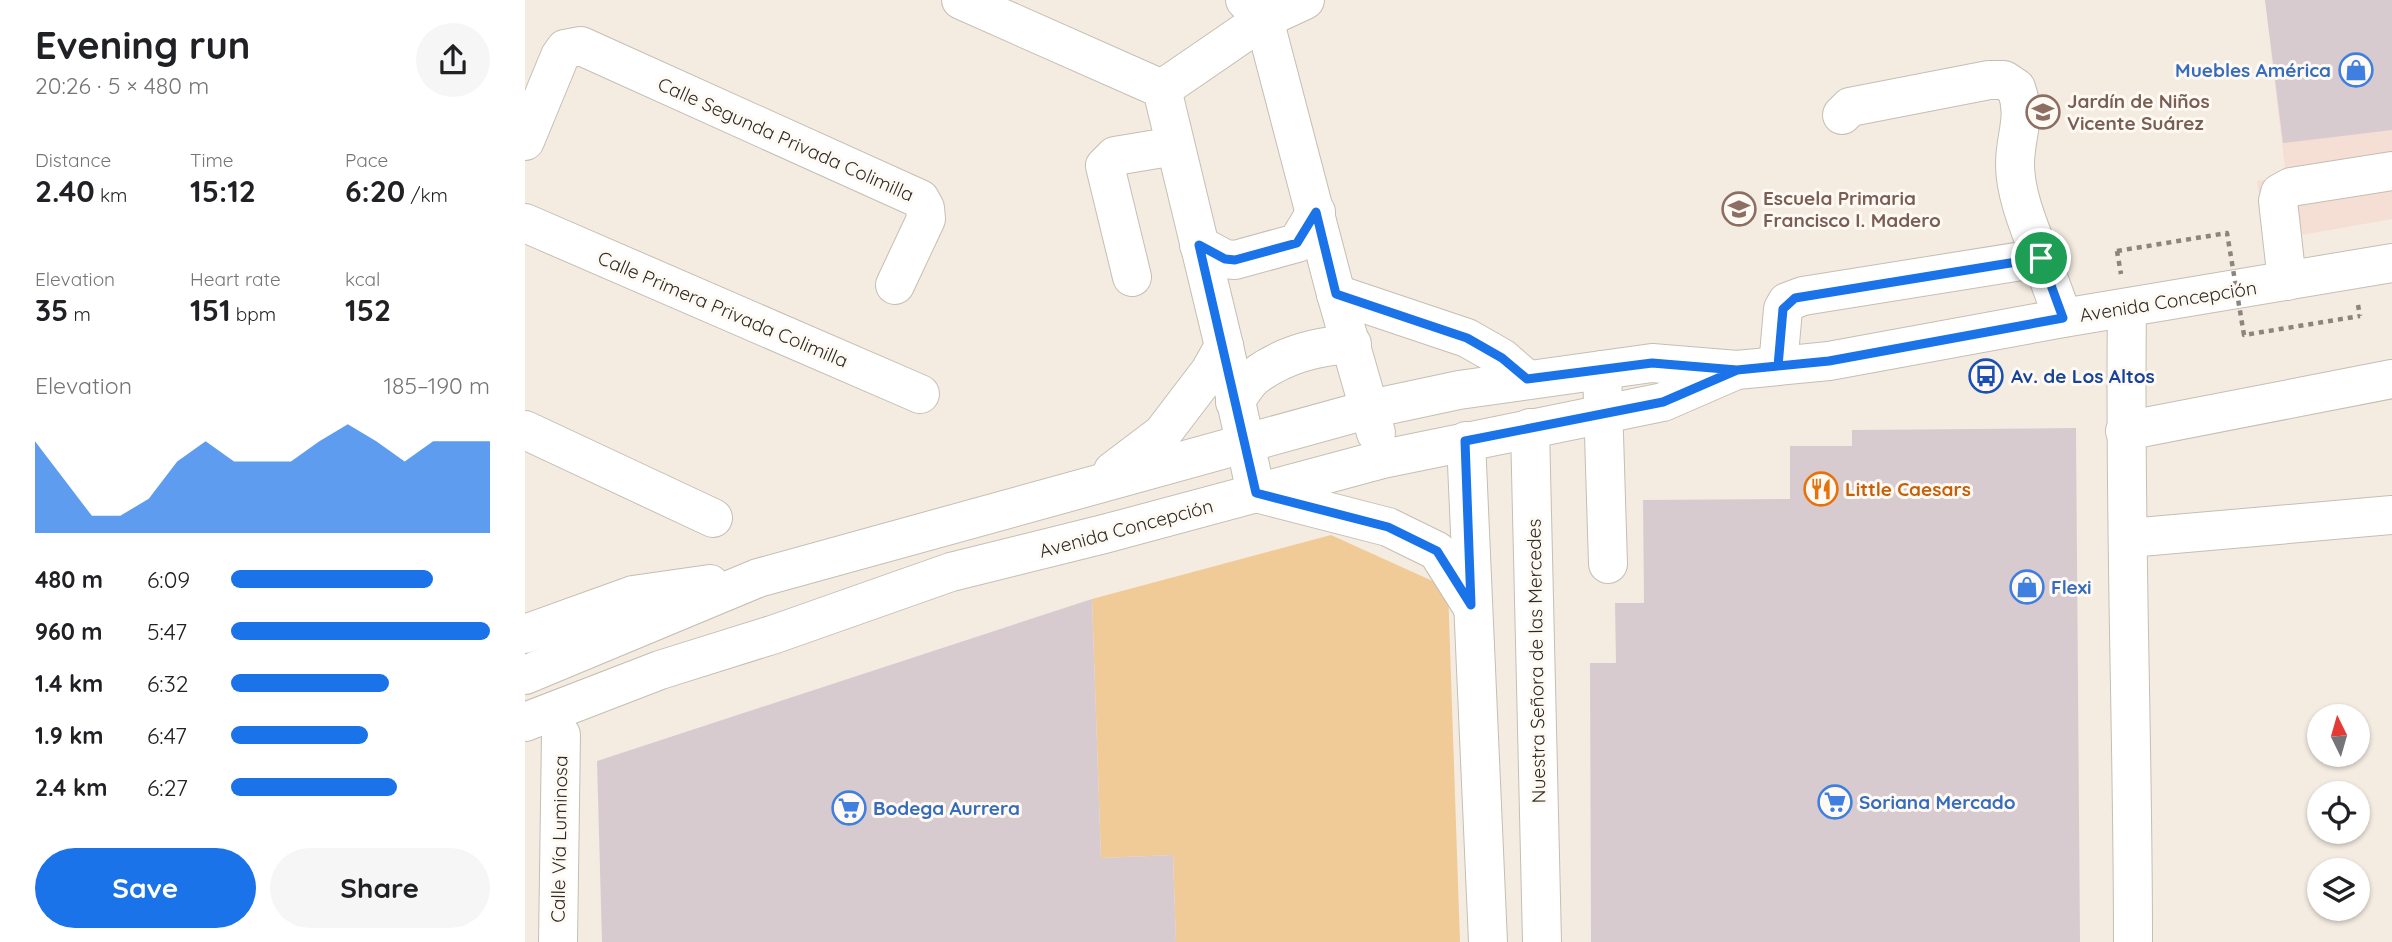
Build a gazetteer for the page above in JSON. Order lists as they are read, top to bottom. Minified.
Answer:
{"streets":{"main road":["Calle Segunda Privada Colimilla","Avenida Concepción","Calle Primera Privada Colimilla","Nuestra Señora de las Mercedes","Calle Vía Luminosa"]},"crossings":[["Avenida Concepción","Nuestra Señora de las Mercedes"]],"places":{"shop":["Muebles América","Flexi"],"school or university":["Jardín de Niños Vicente Suárez","Escuela Primaria Francisco I. Madero"],"bus stop":["Av. de Los Altos"],"restaurant":["Little Caesars"],"supermarket":["Soriana Mercado","Bodega Aurrera"]},"north":"top","page":{"heading":["Evening run","20:26 · 5 × 480 m"],"stats":[["Distance","2.40 km"],["Time","15:12"],["Pace","6:20 /km"],["Elevation","35 m"],["Heart rate","151 bpm"],["kcal","152"]],"chart":["Elevation","185–190 m"],"list":[{"name":"480 m","note":"6:09"},{"name":"960 m","note":"5:47"},{"name":"1.4 km","note":"6:32"},{"name":"1.9 km","note":"6:47"},{"name":"2.4 km","note":"6:27"}],"buttons":["Save","Share"]}}
